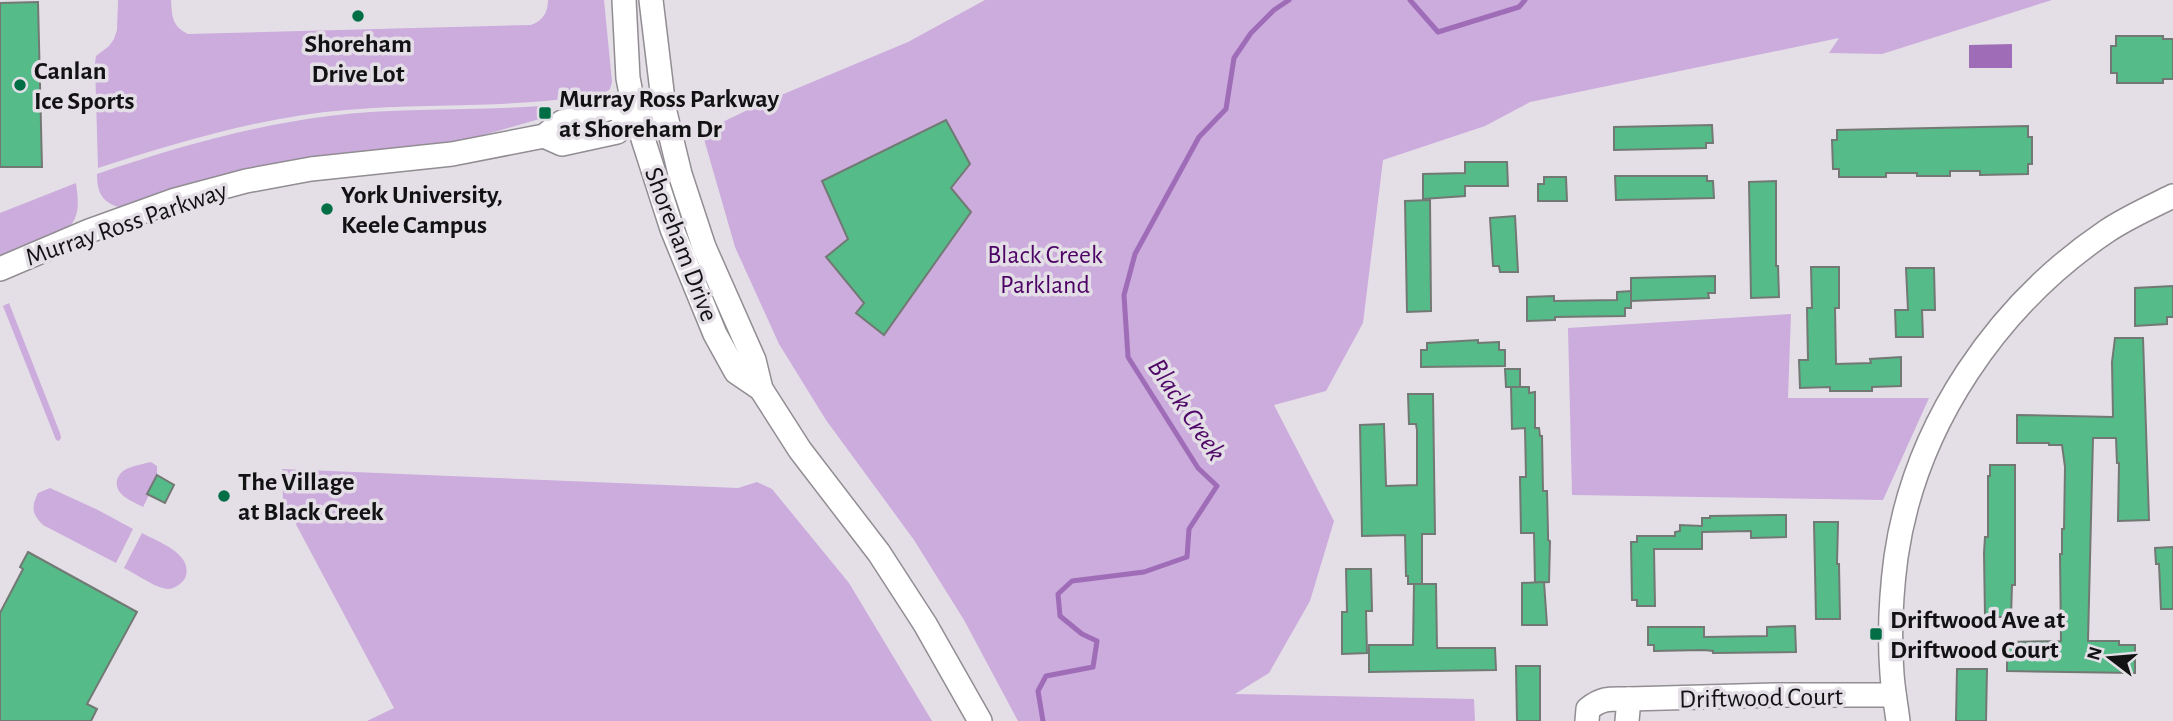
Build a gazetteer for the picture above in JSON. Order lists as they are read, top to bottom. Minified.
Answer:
{"streets":{"street":["Murray Ross Parkway","Shoreham Drive","Driftwood Court"]},"crossings":[["Murray Ross Parkway","Shoreham Drive"]],"water":["Black Creek"],"parks":["Black Creek Parkland"],"places":{"other":["Shoreham Drive Lot","Canlan Ice Sports","York University, Keele Campus","The Village at Black Creek"],"transit":["Murray Ross Parkway at Shoreham Dr","Driftwood Ave at Driftwood Court"]},"north":"left"}
